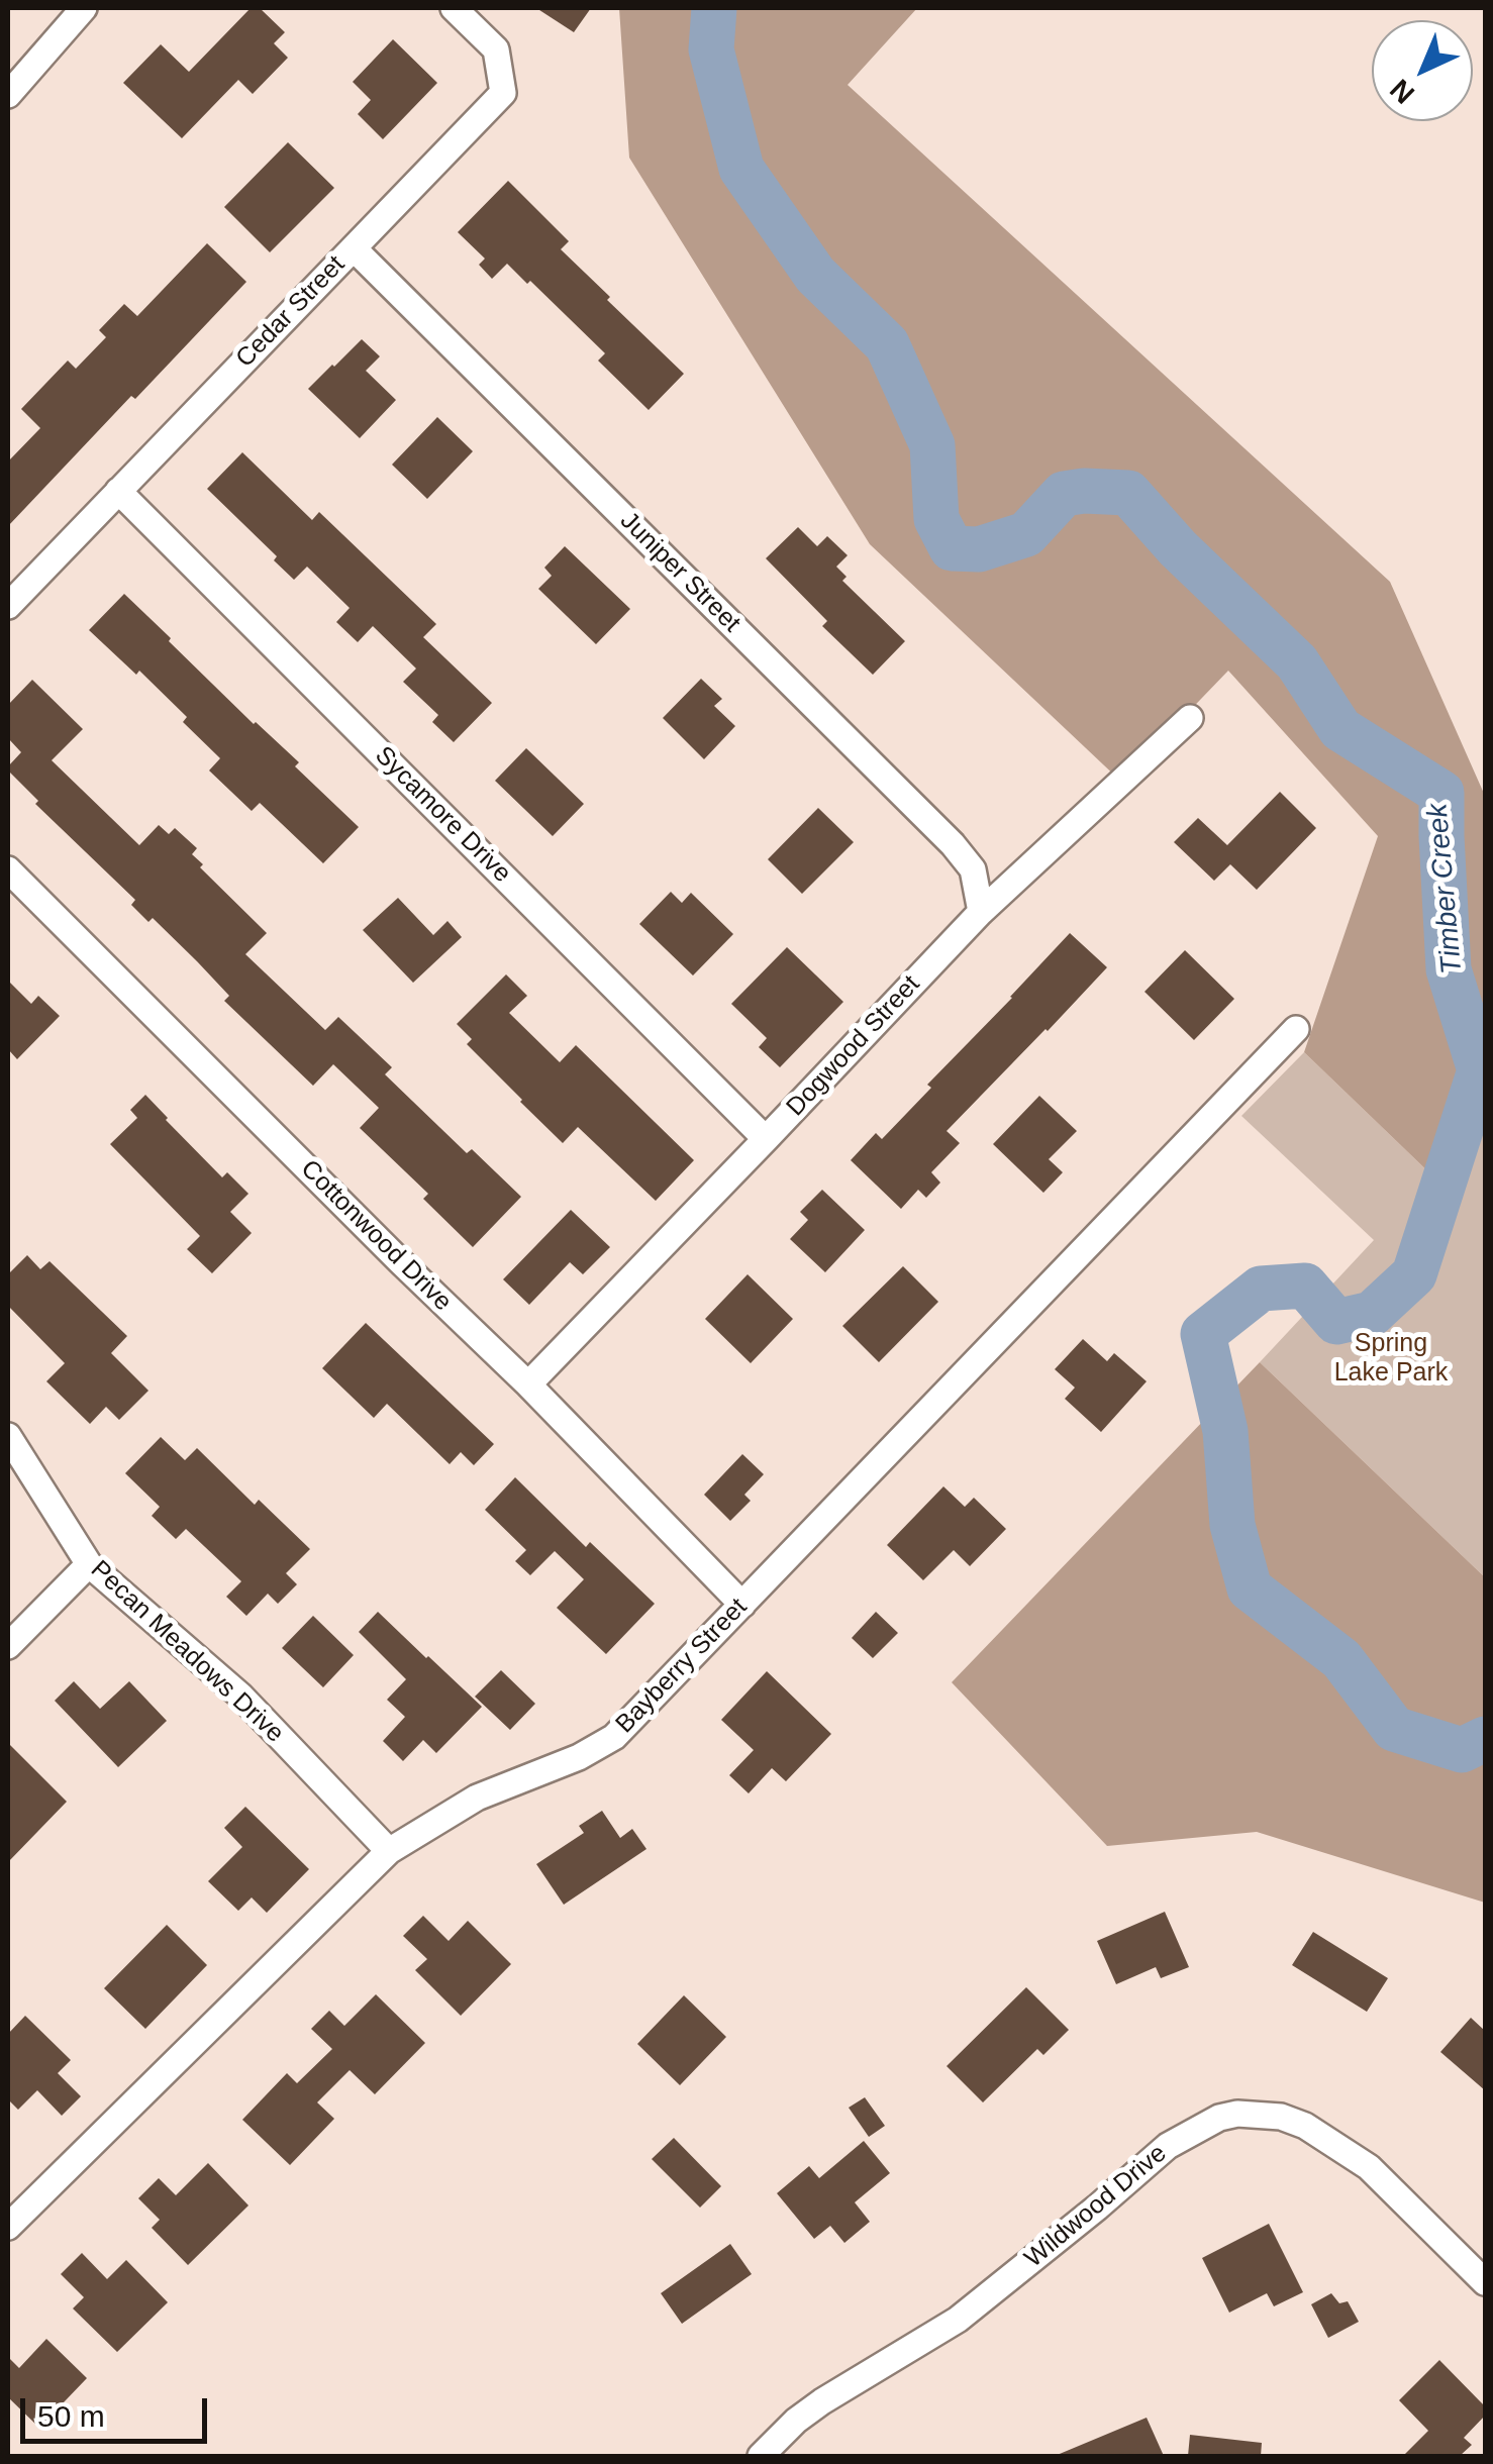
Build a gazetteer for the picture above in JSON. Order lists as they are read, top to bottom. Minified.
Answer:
{"streets":{"street":["Cedar Street","Juniper Street","Sycamore Drive","Dogwood Street","Cottonwood Drive","Pecan Meadows Drive","Bayberry Street","Wildwood Drive"]},"crossings":[["Cedar Street","Juniper Street"],["Cedar Street","Sycamore Drive"],["Juniper Street","Dogwood Street"],["Sycamore Drive","Dogwood Street"],["Dogwood Street","Cottonwood Drive"],["Cottonwood Drive","Bayberry Street"],["Pecan Meadows Drive","Bayberry Street"]],"water":["Timber Creek"],"parks":["Spring Lake Park"],"scale_bar":"50 m","north":"bottom left"}
